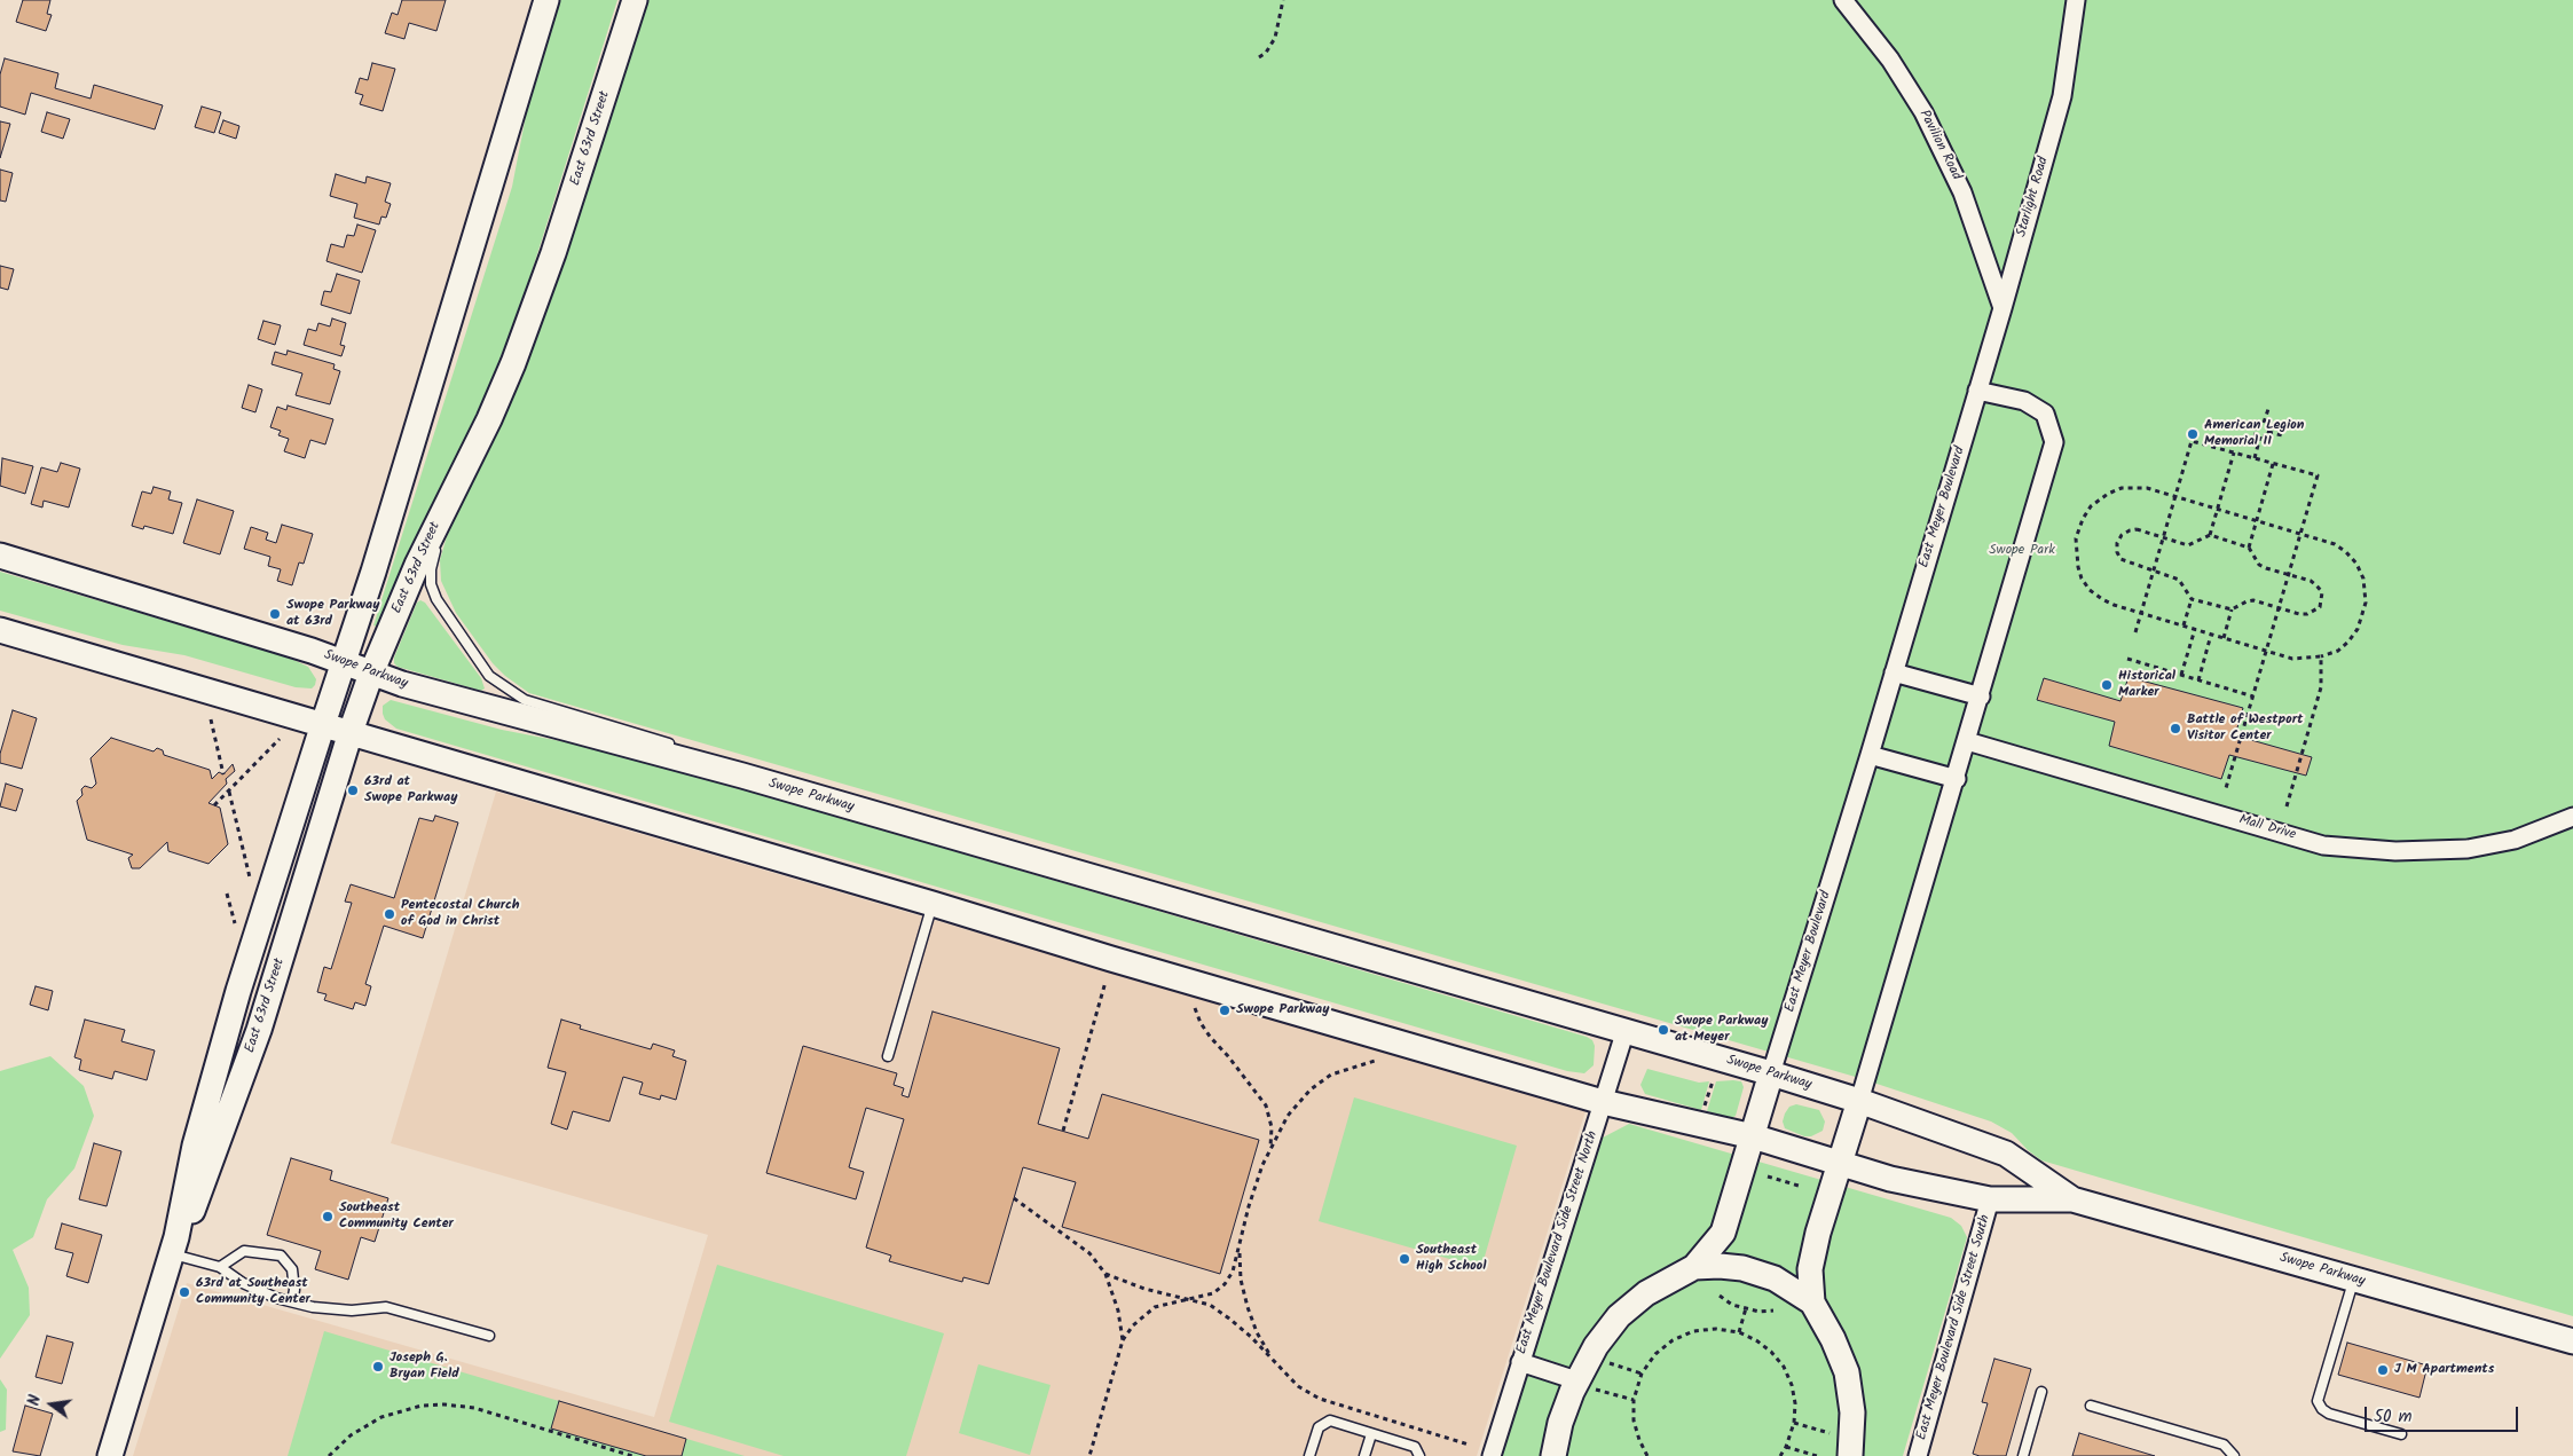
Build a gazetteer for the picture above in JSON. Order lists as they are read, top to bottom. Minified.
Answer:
{"streets":{"main road":["East 63rd Street","East Meyer Boulevard","Swope Parkway"],"street":["Pavilion Road","Starlight Road","Mall Drive","East Meyer Boulevard Side Street North","East Meyer Boulevard Side Street South"]},"crossings":[["East 63rd Street","Swope Parkway"],["Pavilion Road","Starlight Road"],["Starlight Road","East Meyer Boulevard"],["East Meyer Boulevard","Swope Parkway"],["Swope Parkway","East Meyer Boulevard Side Street North"],["Swope Parkway","East Meyer Boulevard Side Street South"]],"parks":["Swope Park"],"places":["American Legion Memorial II","Swope Parkway at 63rd","Historical Marker","Battle of Westport Visitor Center","63rd at Swope Parkway","Pentecostal Church of God in Christ","Swope Parkway","Swope Parkway at Meyer","Southeast Community Center","Southeast High School","63rd at Southeast Community Center","Joseph G. Bryan Field","J M Apartments"],"scale_bar":"50 m","north":"left"}
